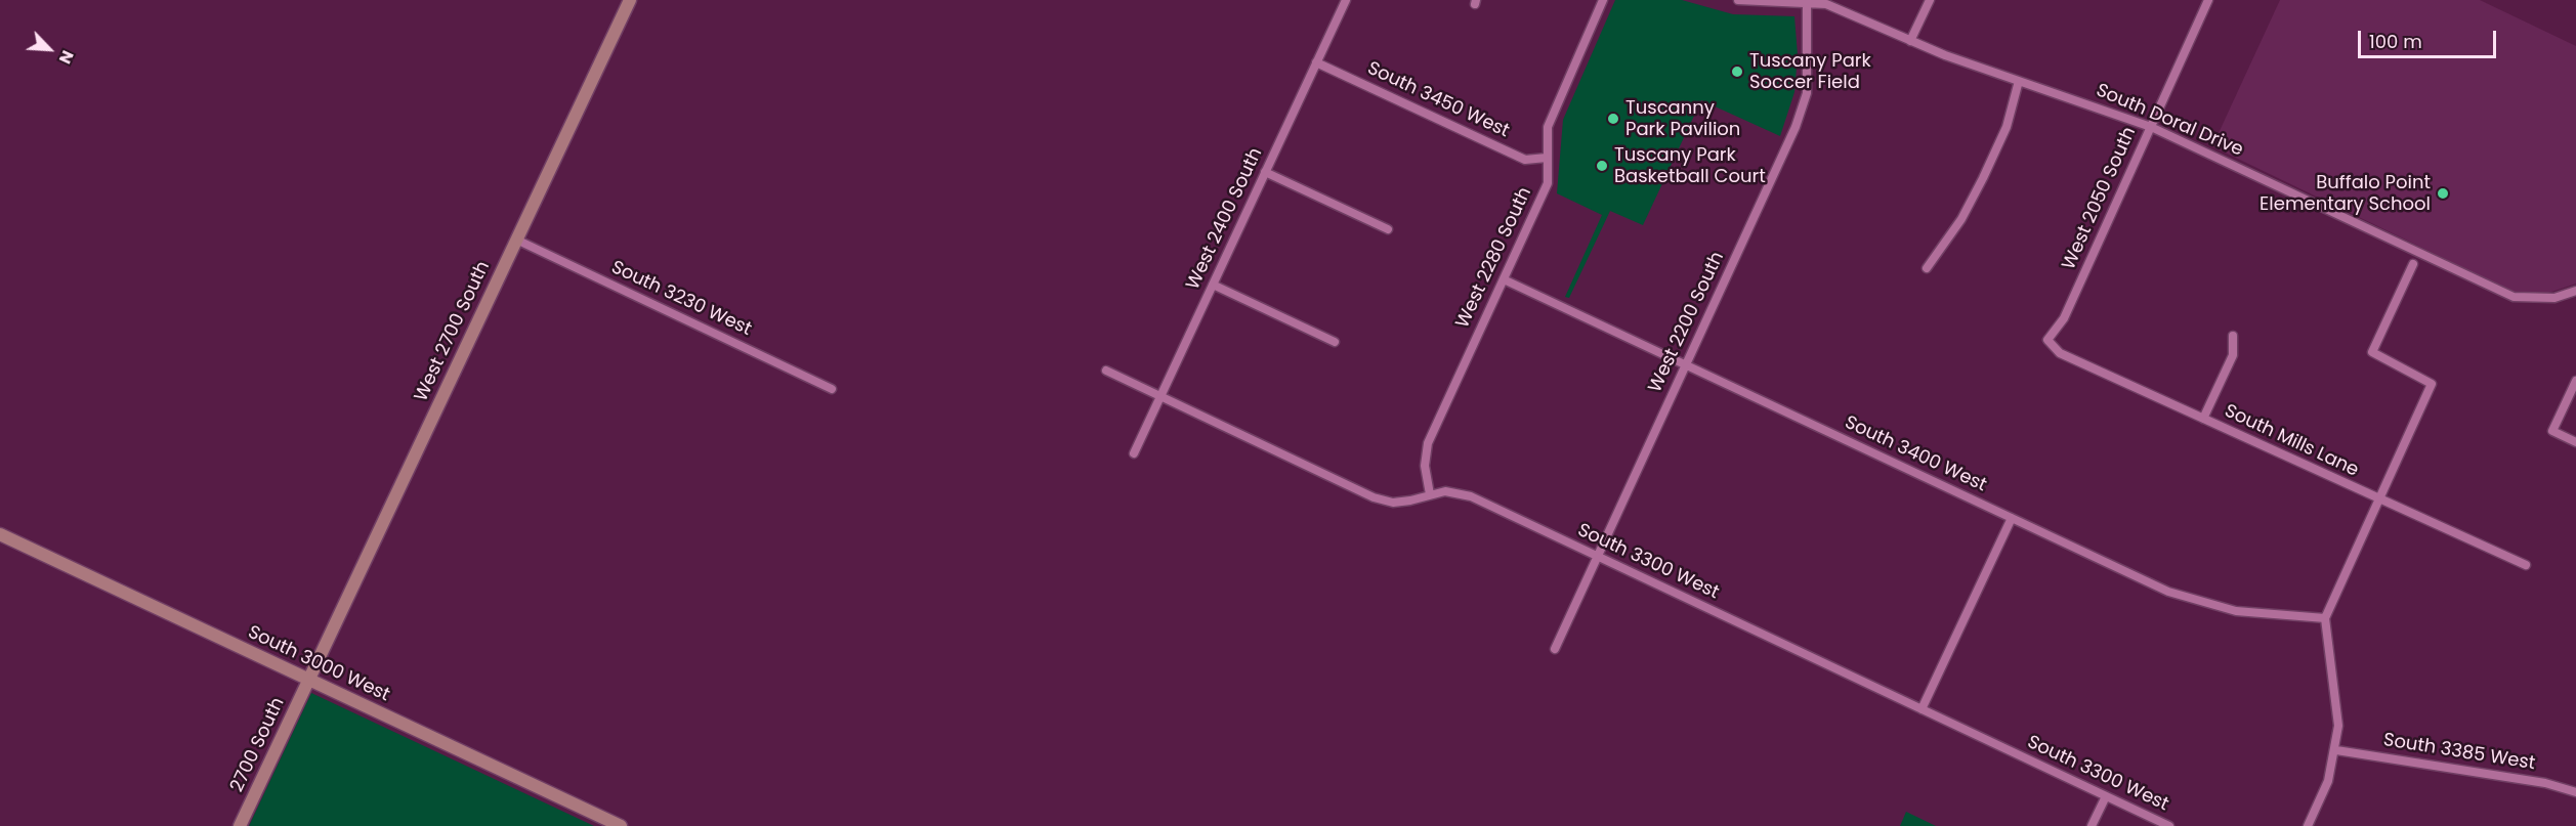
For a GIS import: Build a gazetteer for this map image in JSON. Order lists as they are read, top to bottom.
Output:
{
  "streets": {
    "street": [
      "South 3450 West",
      "South Doral Drive",
      "West 2050 South",
      "West 2400 South",
      "West 2280 South",
      "South 3230 West",
      "West 2200 South",
      "West 2700 South",
      "South Mills Lane",
      "South 3400 West",
      "South 3300 West",
      "South 3000 West",
      "2700 South",
      "South 3385 West"
    ]
  },
  "crossings": [
    ["South 3450 West", "West 2400 South"],
    ["South 3450 West", "West 2280 South"],
    ["South Doral Drive", "West 2050 South"],
    ["South Doral Drive", "West 2200 South"],
    ["West 2050 South", "South Mills Lane"],
    ["West 2400 South", "South 3300 West"],
    ["West 2280 South", "South 3400 West"],
    ["West 2280 South", "South 3300 West"],
    ["South 3230 West", "West 2700 South"],
    ["West 2200 South", "South 3400 West"],
    ["West 2200 South", "South 3300 West"],
    ["West 2700 South", "South 3000 West"],
    ["West 2700 South", "2700 South"],
    ["South 3000 West", "2700 South"]
  ],
  "places": [
    "Tuscany Park Soccer Field",
    "Tuscanny Park Pavilion",
    "Tuscany Park Basketball Court",
    "Buffalo Point Elementary School"
  ],
  "scale_bar": "100 m",
  "north": "bottom right"
}
